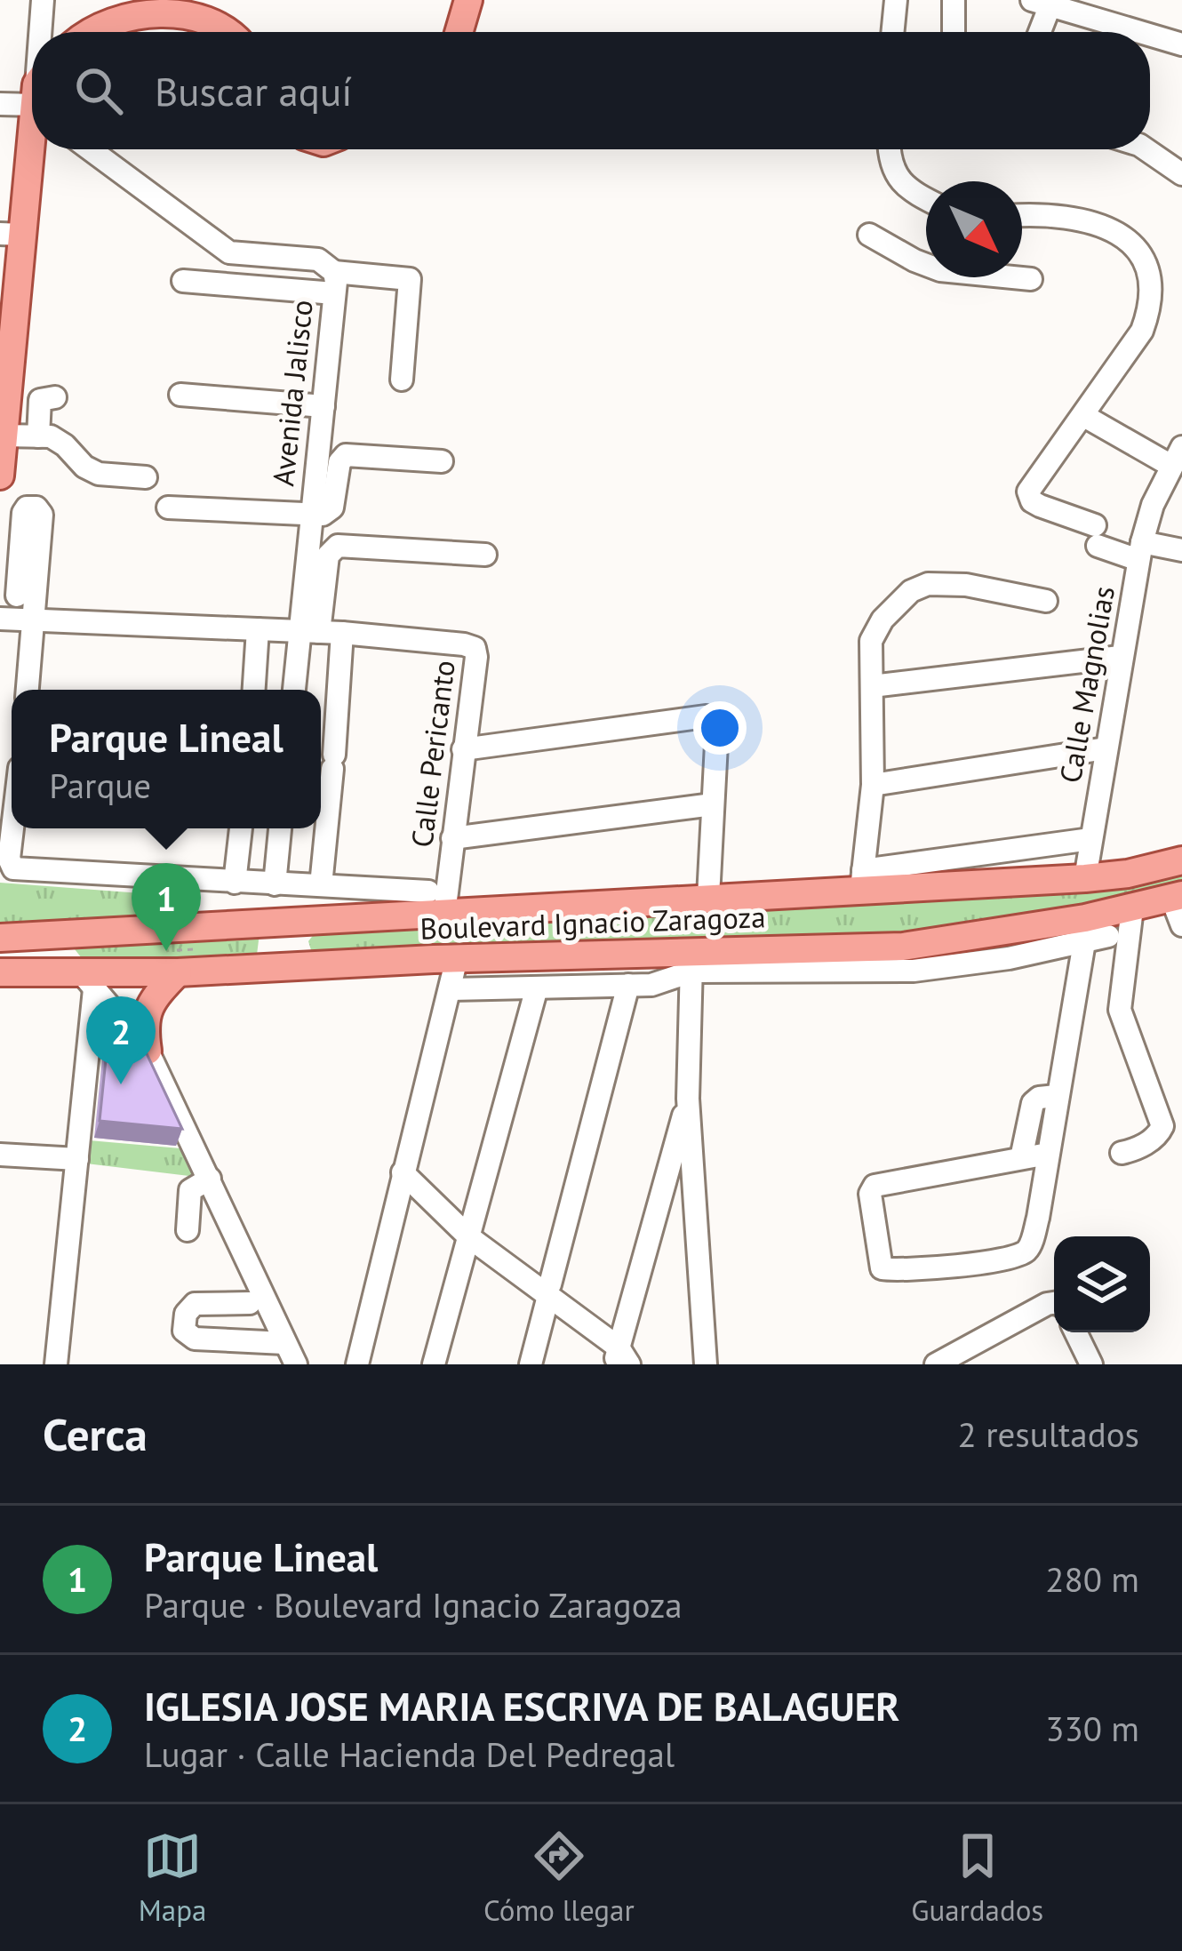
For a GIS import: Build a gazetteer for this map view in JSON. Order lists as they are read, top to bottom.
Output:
{
  "streets": {
    "main road": ["Boulevard Ignacio Zaragoza"],
    "street": ["Avenida Jalisco", "Calle Magnolias", "Calle Pericanto"]
  },
  "crossings": [
    ["Avenida Jalisco", "Calle Pericanto"],
    ["Calle Magnolias", "Boulevard Ignacio Zaragoza"],
    ["Calle Pericanto", "Boulevard Ignacio Zaragoza"]
  ],
  "north": "bottom right",
  "page": {
    "search": "Buscar aquí",
    "popup": ["Parque Lineal", "Parque"],
    "pins": ["1", "2"],
    "heading": ["Cerca", "2 resultados"],
    "list": [
      {
        "mark": "1",
        "name": "Parque Lineal",
        "note": "Parque · Boulevard Ignacio Zaragoza",
        "value": "280 m"
      },
      {
        "mark": "2",
        "name": "IGLESIA JOSE MARIA ESCRIVA DE BALAGUER",
        "note": "Lugar · Calle Hacienda Del Pedregal",
        "value": "330 m"
      }
    ],
    "nav": ["Mapa", "Cómo llegar", "Guardados"]
  }
}
